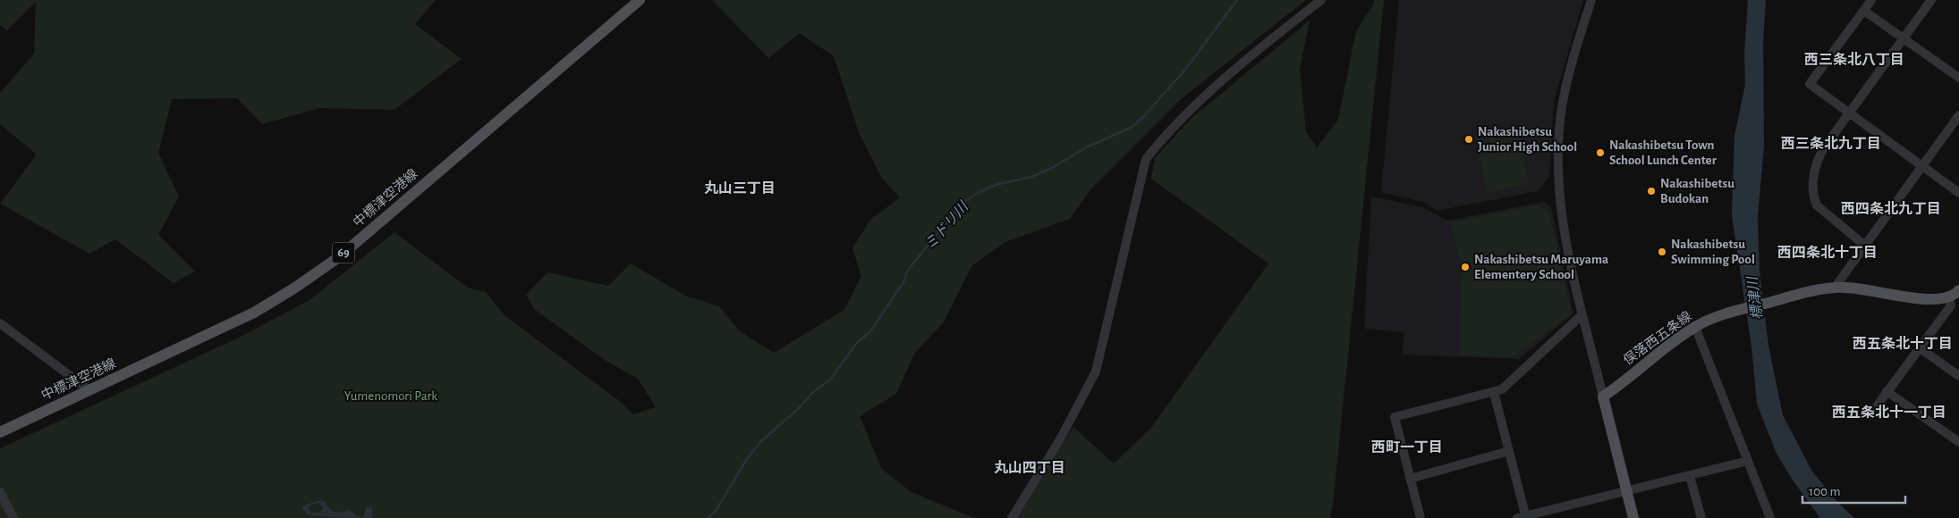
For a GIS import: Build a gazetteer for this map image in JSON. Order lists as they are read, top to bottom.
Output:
{
  "streets": {
    "main road": ["中標津空港線", "69", "俣落西五条線"]
  },
  "districts": [
    "西三条北八丁目",
    "西三条北九丁目",
    "丸山三丁目",
    "西四条北九丁目",
    "西四条北十丁目",
    "西五条北十丁目",
    "西五条北十一丁目",
    "西町一丁目",
    "丸山四丁目"
  ],
  "water": ["ミドリ川", "標津川"],
  "parks": ["Yumenomori Park"],
  "places": [
    "Nakashibetsu Junior High School",
    "Nakashibetsu Town School Lunch Center",
    "Nakashibetsu Budokan",
    "Nakashibetsu Swimming Pool",
    "Nakashibetsu Maruyama Elementery School"
  ],
  "scale_bar": "100 m"
}
